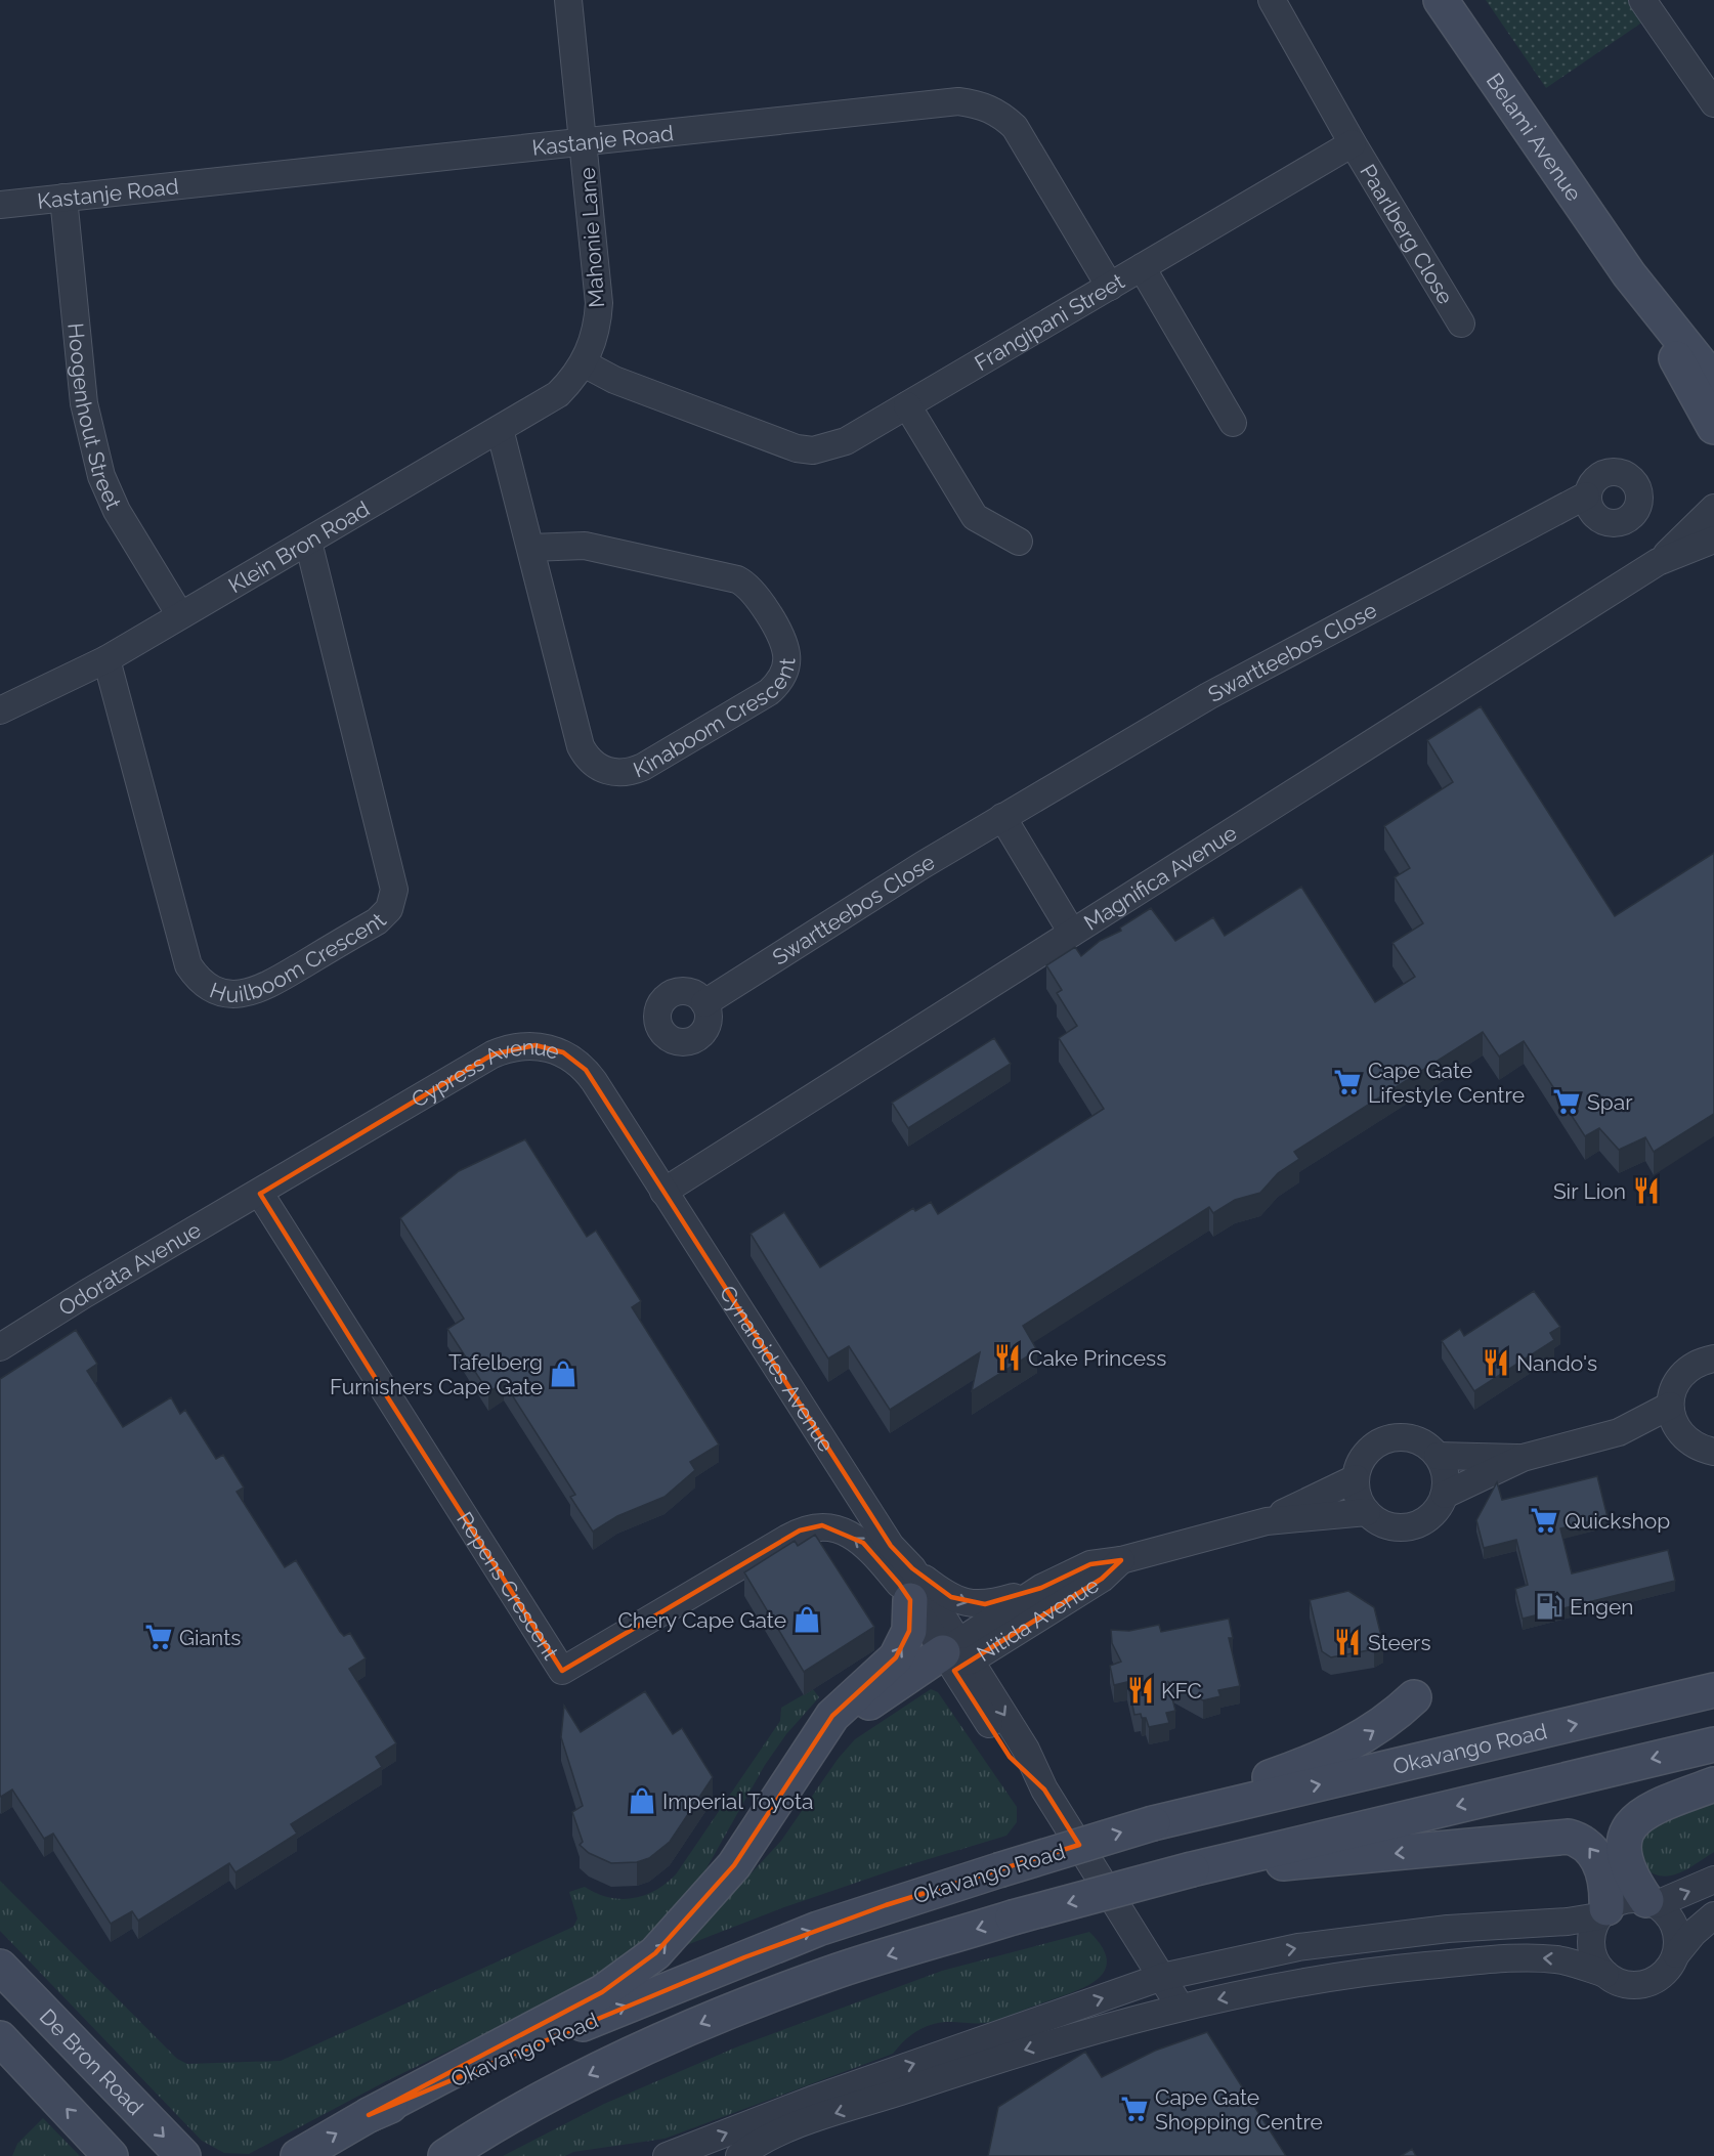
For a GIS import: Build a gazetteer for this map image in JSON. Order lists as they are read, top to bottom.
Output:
{
  "streets": {
    "main road": ["Belami Avenue", "Okavango Road", "De Bron Road"],
    "street": [
      "Kastanje Road",
      "Paarlberg Close",
      "Mahonie Lane",
      "Frangipani Street",
      "Hoogenhout Street",
      "Klein Bron Road",
      "Swartteebos Close",
      "Kinaboom Crescent",
      "Magnifica Avenue",
      "Huilboom Crescent",
      "Cypress Avenue",
      "Odorata Avenue",
      "Cynaroides Avenue",
      "Repens Crescent",
      "Nitida Avenue"
    ]
  },
  "crossings": [
    ["Kastanje Road", "Mahonie Lane"],
    ["Kastanje Road", "Frangipani Street"],
    ["Kastanje Road", "Hoogenhout Street"],
    ["Paarlberg Close", "Frangipani Street"],
    ["Mahonie Lane", "Frangipani Street"],
    ["Mahonie Lane", "Klein Bron Road"],
    ["Frangipani Street", "Klein Bron Road"],
    ["Hoogenhout Street", "Klein Bron Road"],
    ["Klein Bron Road", "Kinaboom Crescent"],
    ["Klein Bron Road", "Huilboom Crescent"],
    ["Magnifica Avenue", "Cypress Avenue"],
    ["Magnifica Avenue", "Cynaroides Avenue"],
    ["Cypress Avenue", "Odorata Avenue"],
    ["Cypress Avenue", "Cynaroides Avenue"],
    ["Cypress Avenue", "Repens Crescent"],
    ["Odorata Avenue", "Repens Crescent"],
    ["Cynaroides Avenue", "Repens Crescent"],
    ["Cynaroides Avenue", "Nitida Avenue"],
    ["Repens Crescent", "Nitida Avenue"]
  ],
  "places": {
    "supermarket": [
      "Cape Gate Lifestyle Centre",
      "Spar",
      "Quickshop",
      "Giants",
      "Cape Gate Shopping Centre"
    ],
    "restaurant": [
      "Sir Lion",
      "Cake Princess",
      "Nando's",
      "Steers",
      "KFC"
    ],
    "shop": ["Tafelberg Furnishers Cape Gate", "Chery Cape Gate", "Imperial Toyota"],
    "fuel station": ["Engen"]
  }
}
